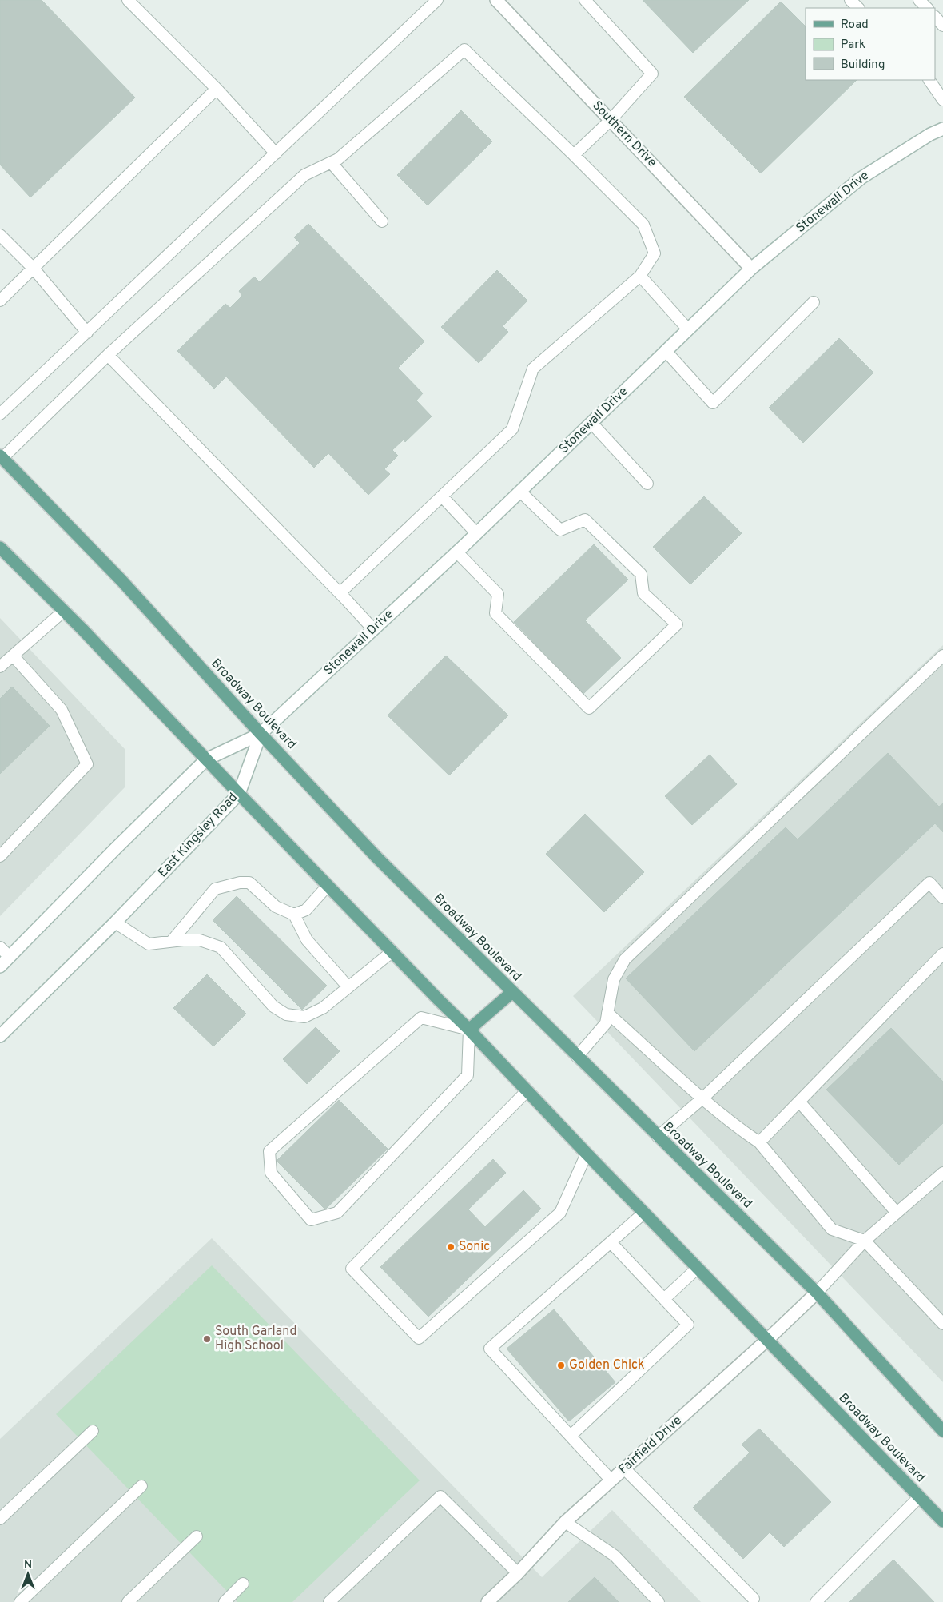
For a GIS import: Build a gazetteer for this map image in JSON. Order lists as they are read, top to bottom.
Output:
{
  "streets": {
    "main road": ["Broadway Boulevard"],
    "street": [
      "Southern Drive",
      "Stonewall Drive",
      "East Kingsley Road",
      "Fairfield Drive"
    ]
  },
  "crossings": [
    ["Southern Drive", "Stonewall Drive"],
    ["Stonewall Drive", "Broadway Boulevard"],
    ["Stonewall Drive", "East Kingsley Road"],
    ["Broadway Boulevard", "East Kingsley Road"],
    ["Broadway Boulevard", "Fairfield Drive"]
  ],
  "places": ["Sonic", "South Garland High School", "Golden Chick"],
  "legend": ["Road", "Park", "Building"],
  "north": "top"
}
